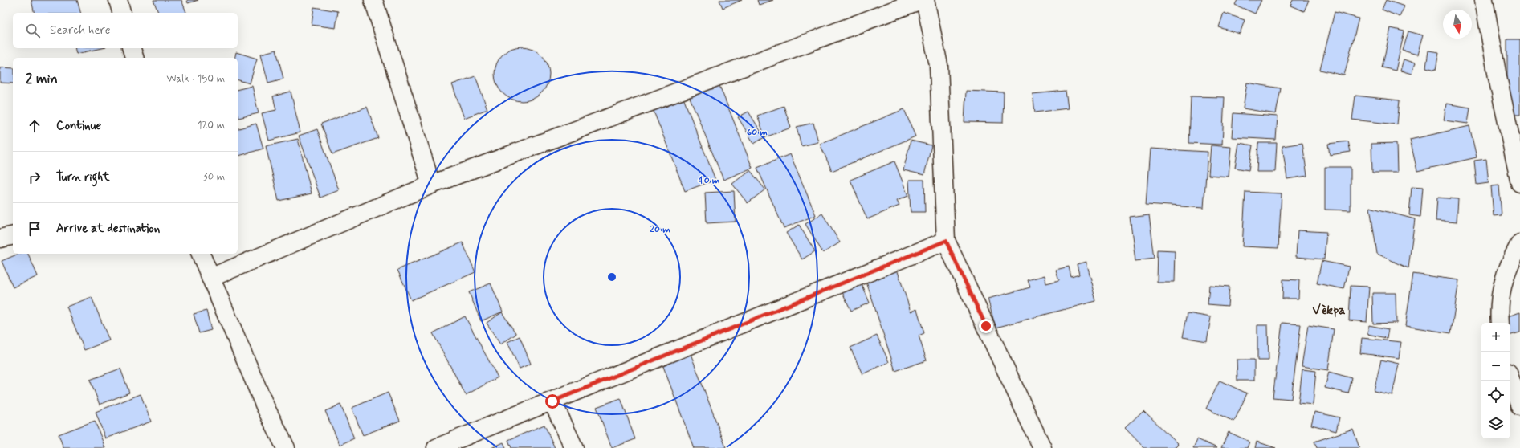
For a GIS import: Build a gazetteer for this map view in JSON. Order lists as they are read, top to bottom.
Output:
{
  "districts": ["Vèkpa"],
  "north": "bottom",
  "page": {
    "search": "Search here",
    "heading": ["2 min", "Walk · 150 m"],
    "list": [
      ["Continue", "120 m"],
      ["Turn right", "30 m"],
      "Arrive at destination"
    ],
    "map_buttons": ["+", "−"]
  },
  "rings": ["60 m", "40 m", "20 m"]
}
